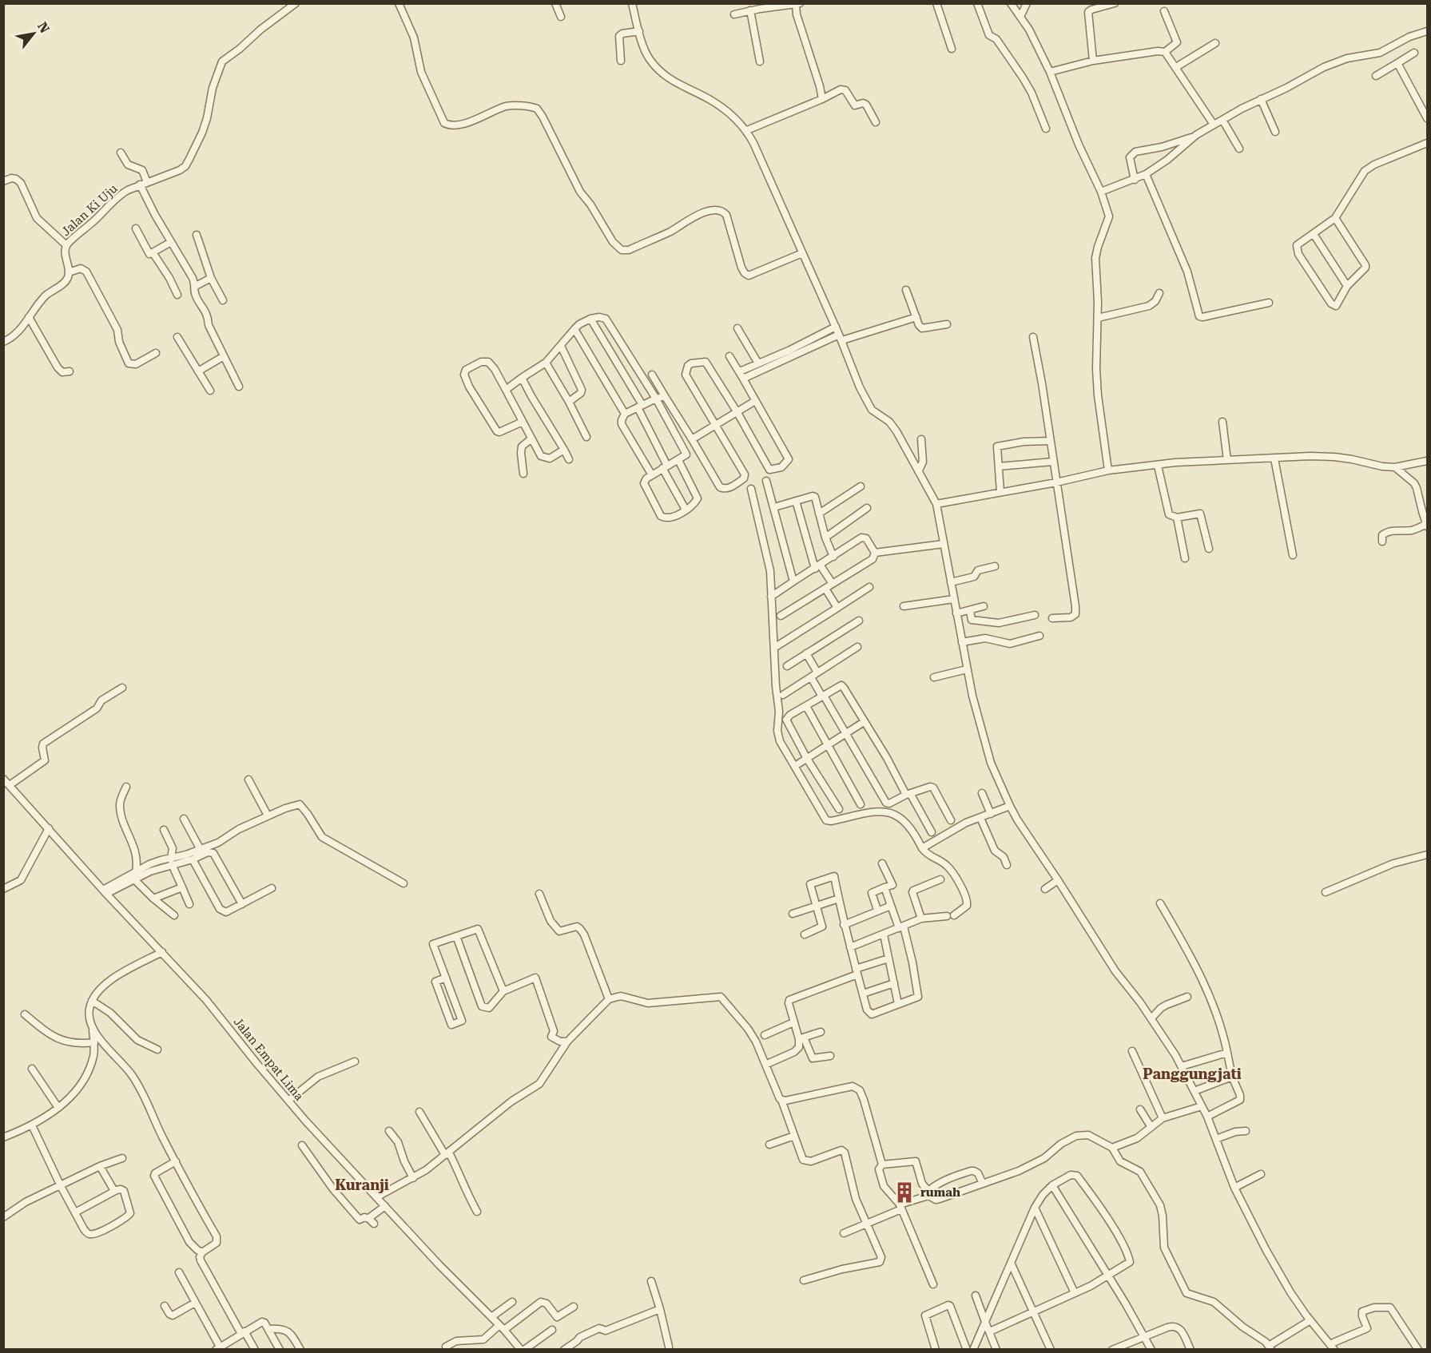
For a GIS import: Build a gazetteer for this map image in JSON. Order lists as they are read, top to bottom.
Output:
{
  "streets": {
    "street": ["Jalan Ki Uju", "Jalan Empat Lima"]
  },
  "districts": ["Panggungjati", "Kuranji"],
  "places": {
    "building": ["rumah"]
  },
  "north": "top right"
}
